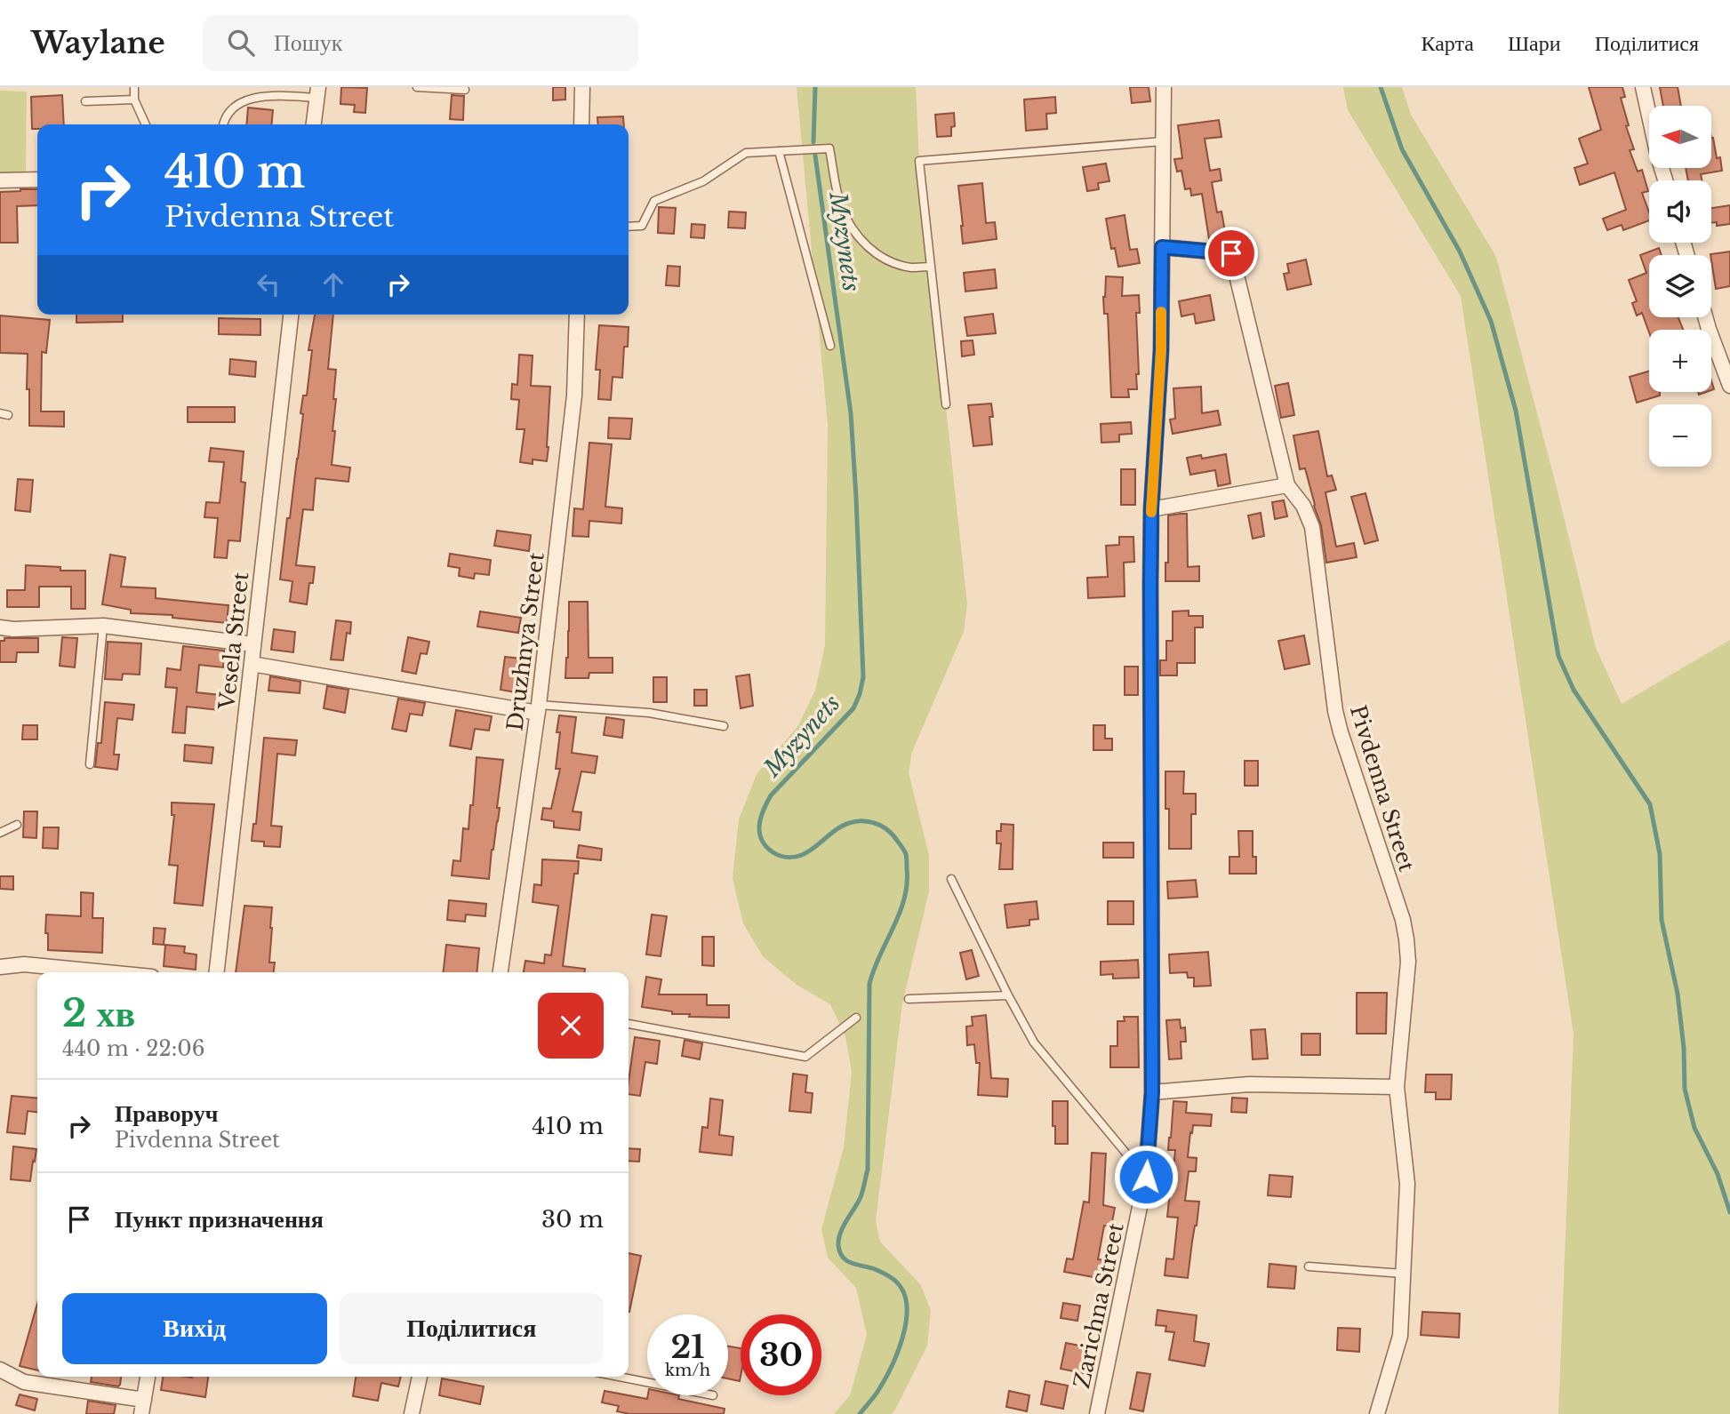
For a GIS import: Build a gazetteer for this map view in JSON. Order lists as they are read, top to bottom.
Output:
{
  "streets": {
    "street": [
      "Vesela Street",
      "Druzhnya Street",
      "Pivdenna Street",
      "Zarichna Street"
    ]
  },
  "crossings": [
    ["Pivdenna Street", "Zarichna Street"]
  ],
  "water": ["Myzynets"],
  "north": "left",
  "page": {
    "header": "Waylane",
    "search": "Пошук",
    "nav": ["Карта", "Шари", "Поділитися"],
    "map_buttons": ["+", "−"],
    "turn": ["410 m", "Pivdenna Street"],
    "heading": ["2 хв", "440 m · 22:06"],
    "list": [
      {
        "name": "Праворуч",
        "note": "Pivdenna Street",
        "value": "410 m"
      },
      {
        "name": "Пункт призначення",
        "value": "30 m"
      }
    ],
    "buttons": ["Вихід", "Поділитися"],
    "speed": "21 km/h",
    "limit": "30"
  }
}
